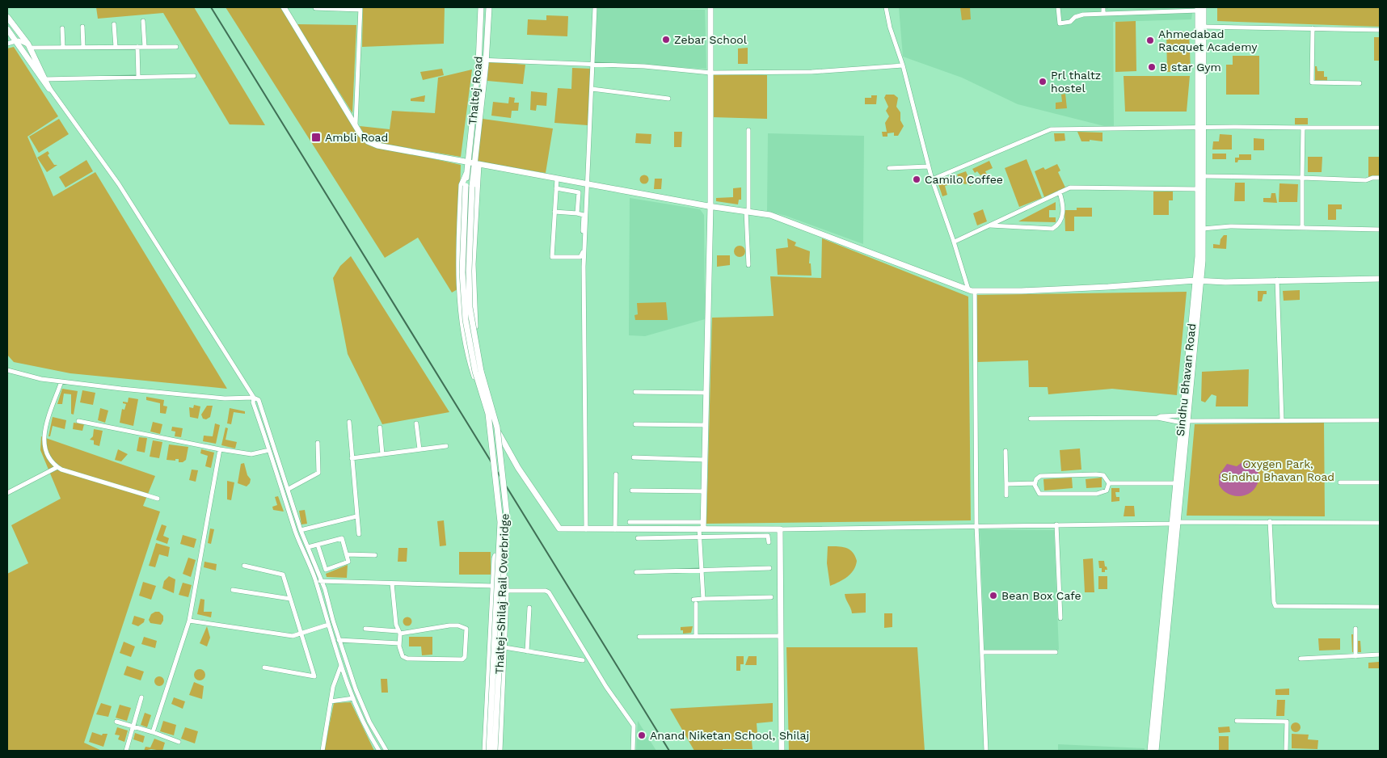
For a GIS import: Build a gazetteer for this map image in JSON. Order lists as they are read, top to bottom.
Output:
{
  "streets": {
    "street": ["Thaltej Road", "Sindhu Bhavan Road", "Thaltej-Shilaj Rail Overbridge"]
  },
  "crossings": [
    ["Thaltej Road", "Thaltej-Shilaj Rail Overbridge"]
  ],
  "parks": ["Oxygen Park, Sindhu Bhavan Road"],
  "places": {
    "other": [
      "Zebar School",
      "Ahmedabad Racquet Academy",
      "B star Gym",
      "Prl thaltz hostel",
      "Camilo Coffee",
      "Bean Box Cafe",
      "Anand Niketan School, Shilaj"
    ],
    "transit": ["Ambli Road"]
  }
}
